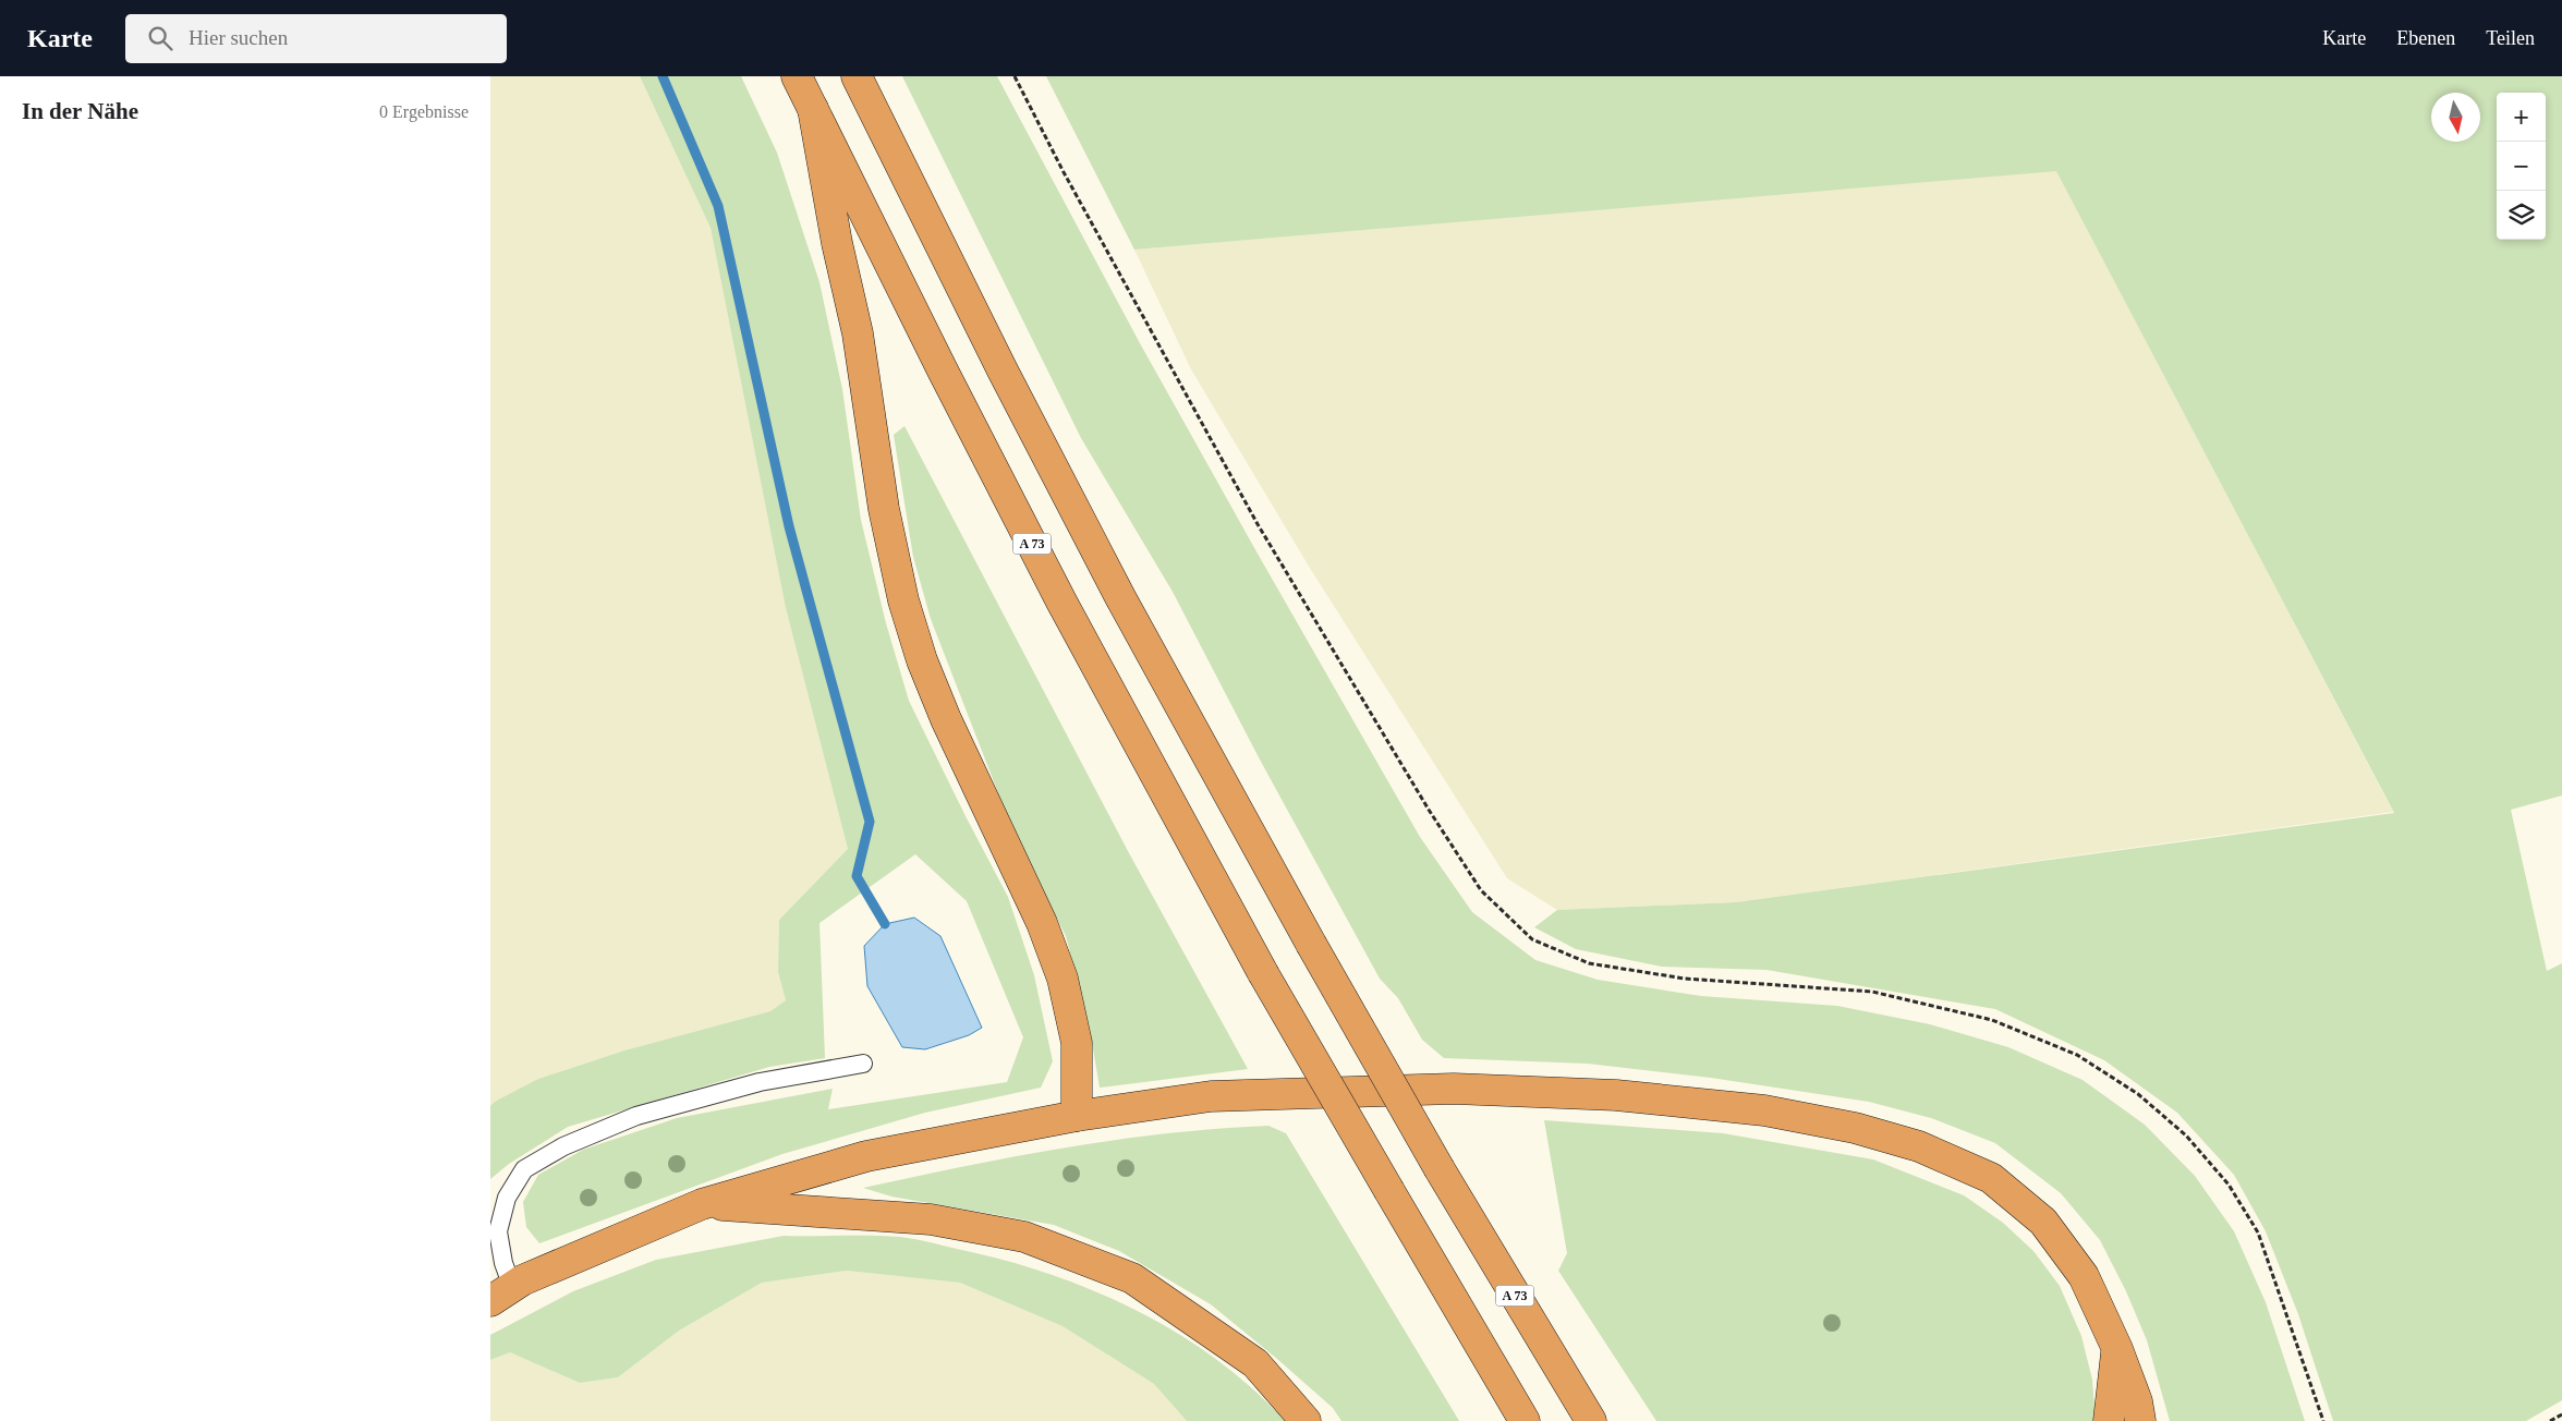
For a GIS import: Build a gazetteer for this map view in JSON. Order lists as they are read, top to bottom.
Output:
{
  "streets": {
    "highway": ["A 73"]
  },
  "north": "bottom",
  "page": {
    "header": "Karte",
    "search": "Hier suchen",
    "nav": ["Karte", "Ebenen", "Teilen"],
    "heading": ["In der Nähe", "0 Ergebnisse"],
    "map_buttons": ["+", "−"]
  }
}
